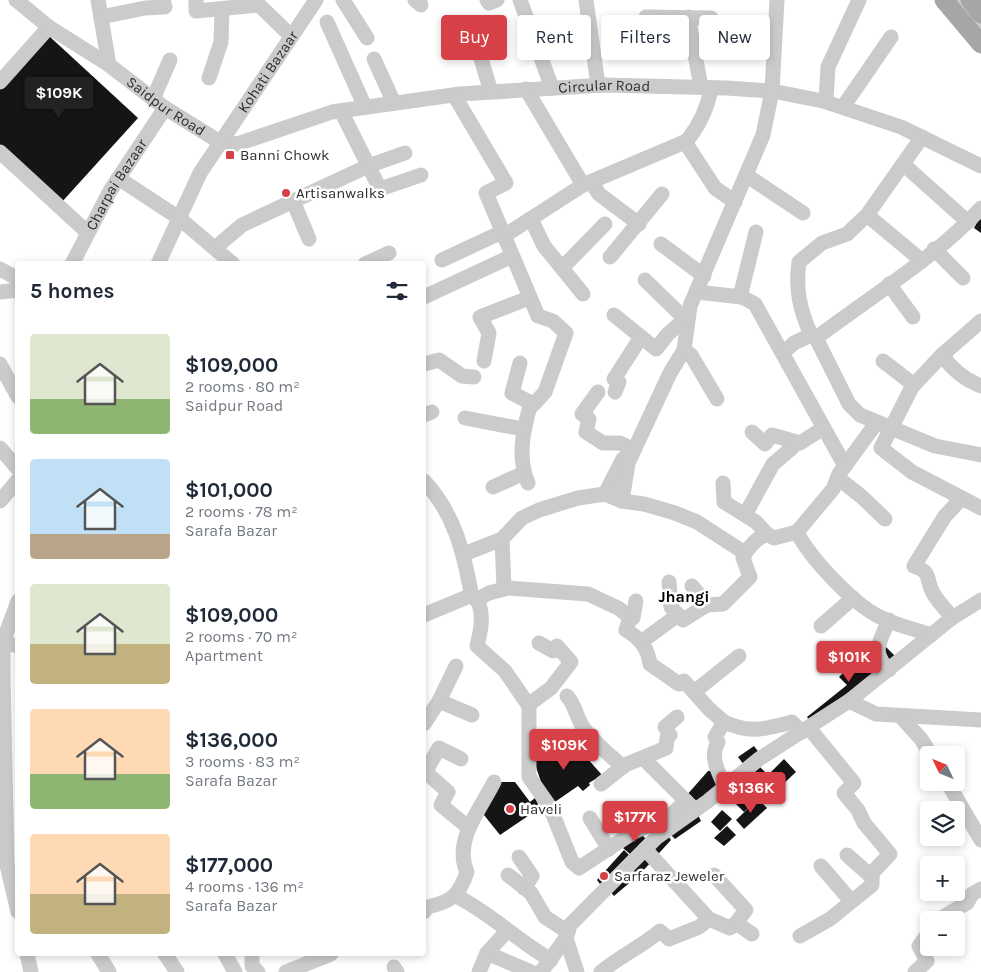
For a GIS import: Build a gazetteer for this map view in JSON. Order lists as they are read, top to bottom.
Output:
{
  "streets": {
    "street": [
      "Kohati Bazaar",
      "Circular Road",
      "Saidpur Road",
      "Charpai Bazaar"
    ]
  },
  "crossings": [
    ["Kohati Bazaar", "Circular Road"],
    ["Kohati Bazaar", "Saidpur Road"],
    ["Circular Road", "Saidpur Road"],
    ["Saidpur Road", "Charpai Bazaar"]
  ],
  "districts": ["Jhangi"],
  "places": {
    "transit": ["Banni Chowk"],
    "other": ["Artisanwalks", "Haveli", "Sarfaraz Jeweler"]
  },
  "north": "top left",
  "page": {
    "chip": [
      "Buy",
      "Rent",
      "Filters",
      "New"
    ],
    "price": [
      "$109K",
      "$101K",
      "$109K",
      "$136K",
      "$177K"
    ],
    "heading": "5 homes",
    "list": [
      {
        "name": "$109,000",
        "note": "2 rooms · 80 m² · Saidpur Road"
      },
      {
        "name": "$101,000",
        "note": "2 rooms · 78 m² · Sarafa Bazar"
      },
      {
        "name": "$109,000",
        "note": "2 rooms · 70 m² · Apartment"
      },
      {
        "name": "$136,000",
        "note": "3 rooms · 83 m² · Sarafa Bazar"
      },
      {
        "name": "$177,000",
        "note": "4 rooms · 136 m² · Sarafa Bazar"
      }
    ],
    "map_buttons": ["+", "−"]
  }
}
